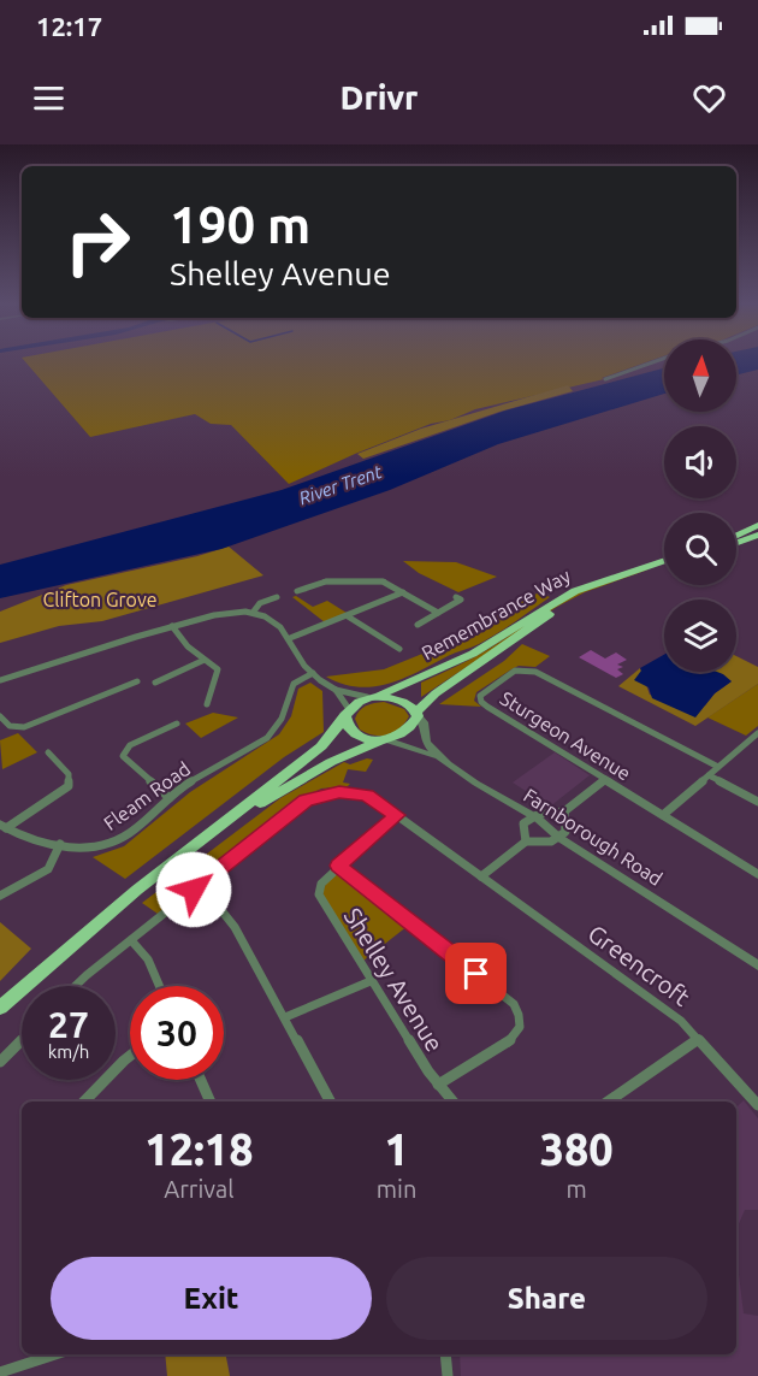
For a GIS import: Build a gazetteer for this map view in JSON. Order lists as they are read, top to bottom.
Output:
{
  "streets": {
    "highway": ["Remembrance Way"],
    "street": [
      "Sturgeon Avenue",
      "Fleam Road",
      "Farnborough Road",
      "Greencroft",
      "Shelley Avenue"
    ]
  },
  "crossings": [
    ["Remembrance Way", "Farnborough Road"],
    ["Greencroft", "Shelley Avenue"]
  ],
  "water": ["River Trent"],
  "parks": ["Clifton Grove"],
  "north": "top",
  "page": {
    "status": "12:17",
    "header": "Drivr",
    "turn": ["190 m", "Shelley Avenue"],
    "speed": "27 km/h",
    "limit": "30",
    "eta": [
      "12:18",
      "Arrival",
      "1",
      "min",
      "380",
      "m"
    ],
    "buttons": ["Exit", "Share"]
  }
}
